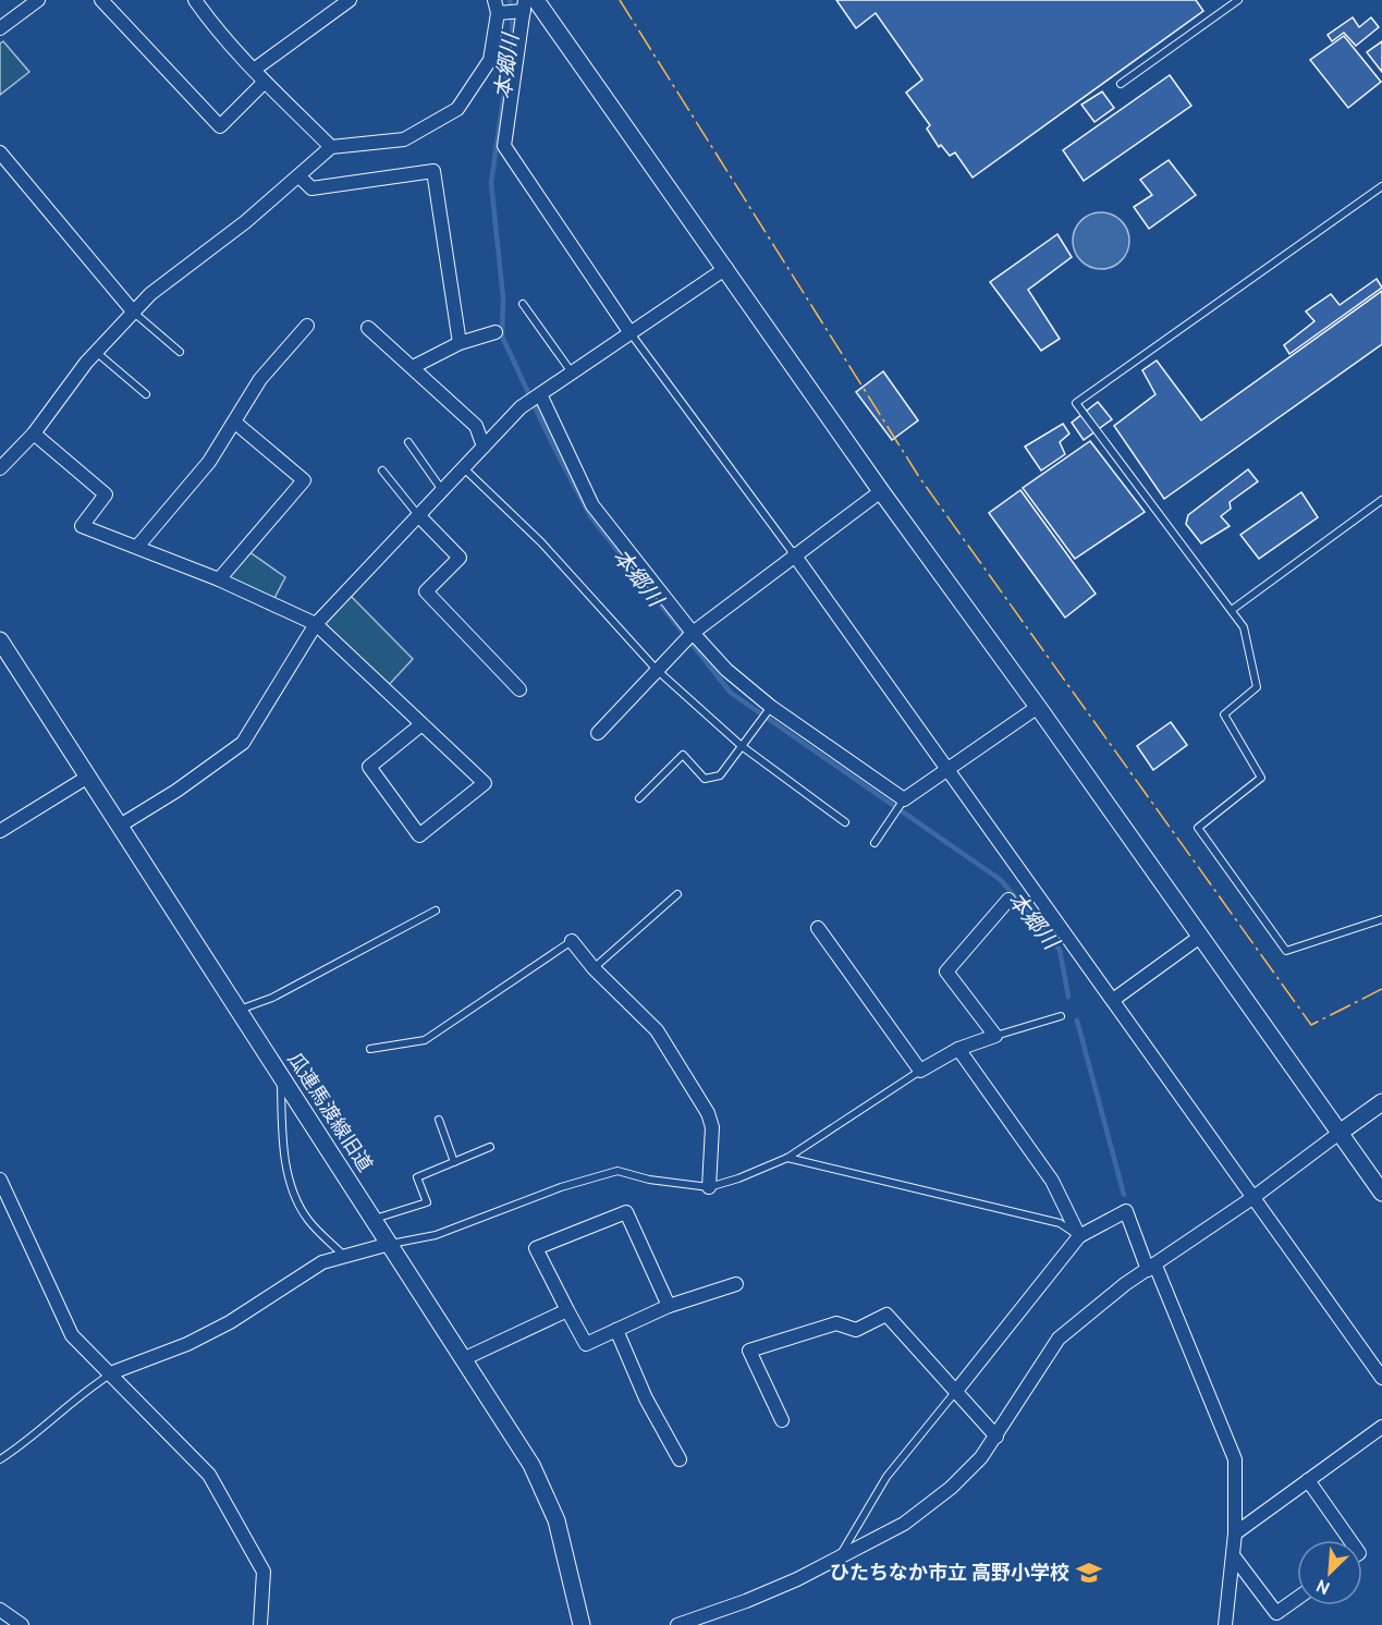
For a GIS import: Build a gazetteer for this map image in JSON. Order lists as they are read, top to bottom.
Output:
{
  "streets": {
    "street": ["瓜連馬渡線旧道"]
  },
  "water": ["本郷川"],
  "places": {
    "school or university": ["ひたちなか市立 高野小学校"]
  },
  "north": "bottom left"
}
